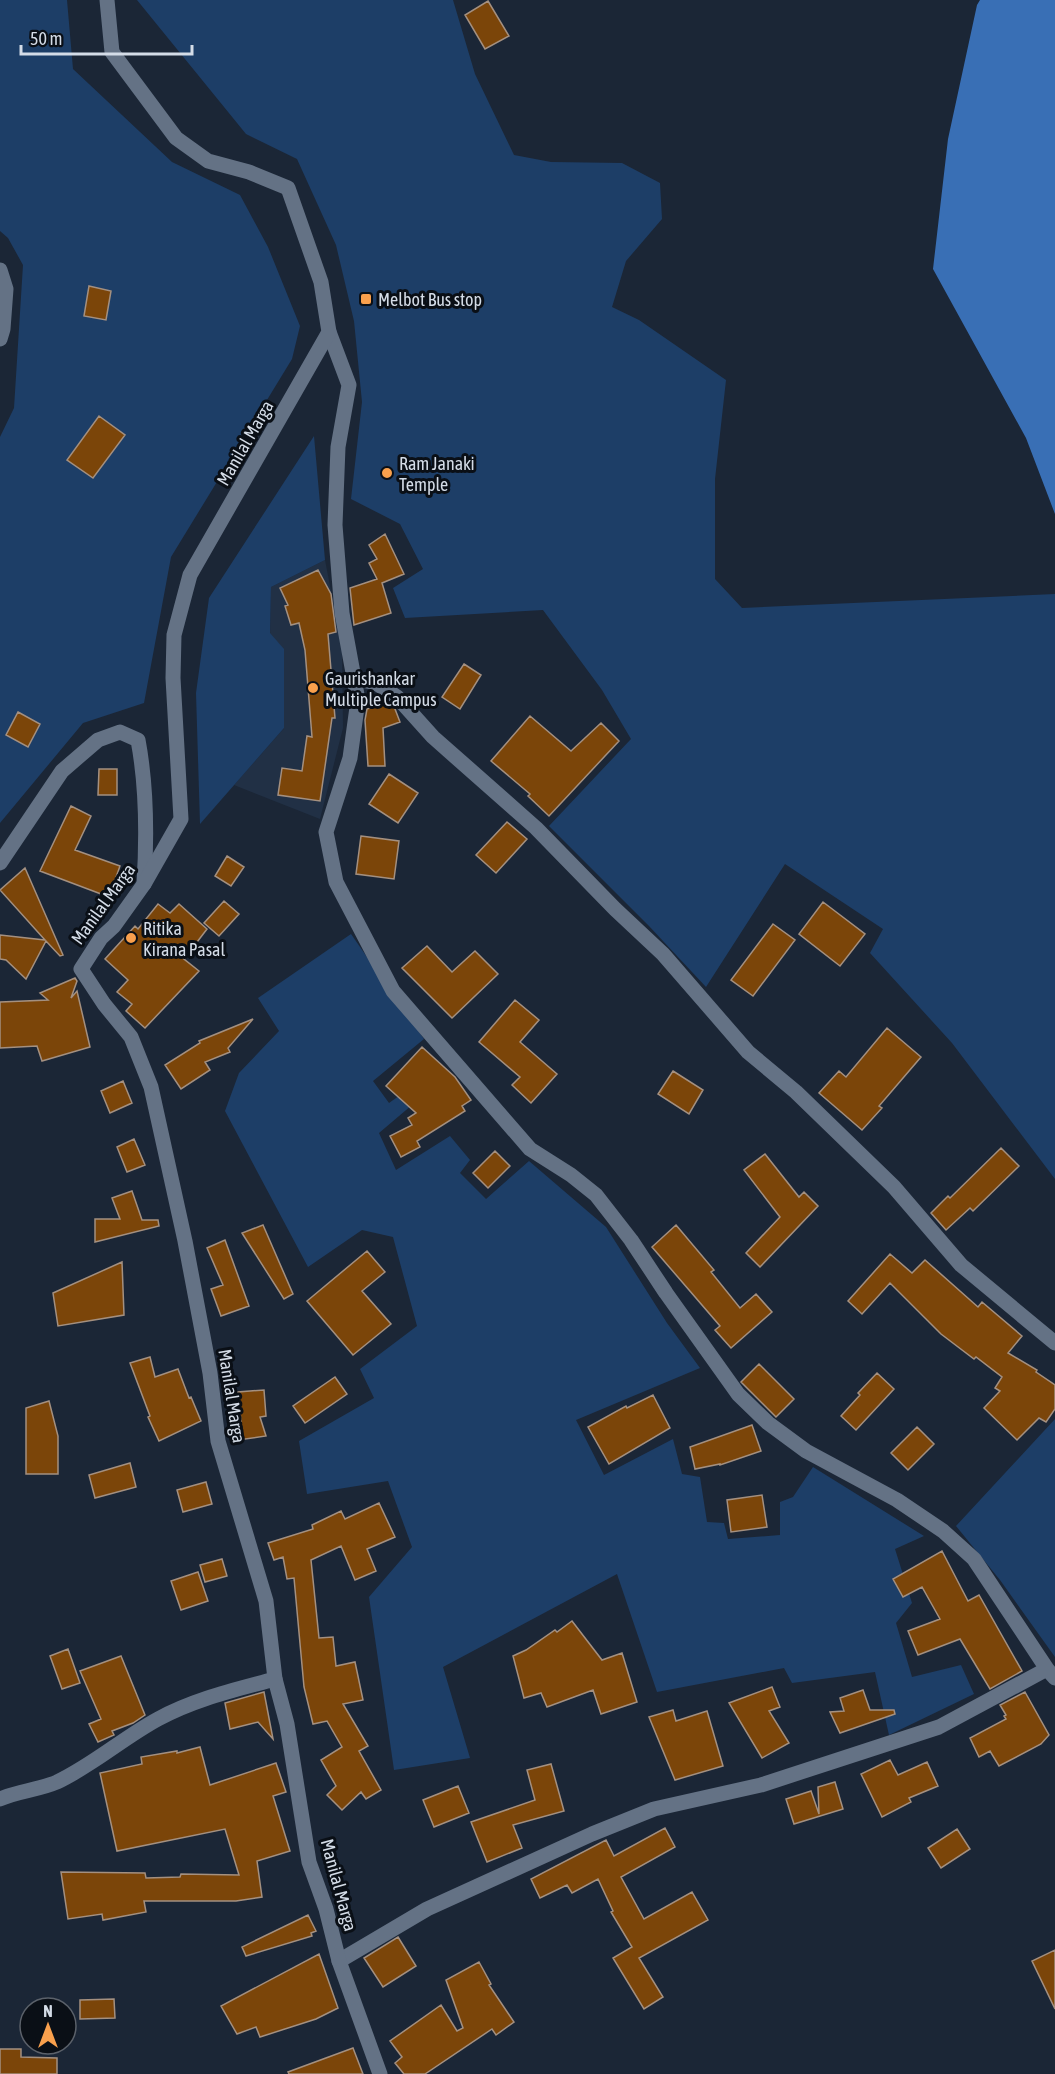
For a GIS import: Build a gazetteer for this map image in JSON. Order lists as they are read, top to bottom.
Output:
{
  "streets": {
    "street": ["Manilal Marga"]
  },
  "places": {
    "transit": ["Melbot Bus stop"],
    "other": ["Ram Janaki Temple", "Gaurishankar Multiple Campus", "Ritika Kirana Pasal"]
  },
  "scale_bar": "50 m",
  "north": "top"
}
